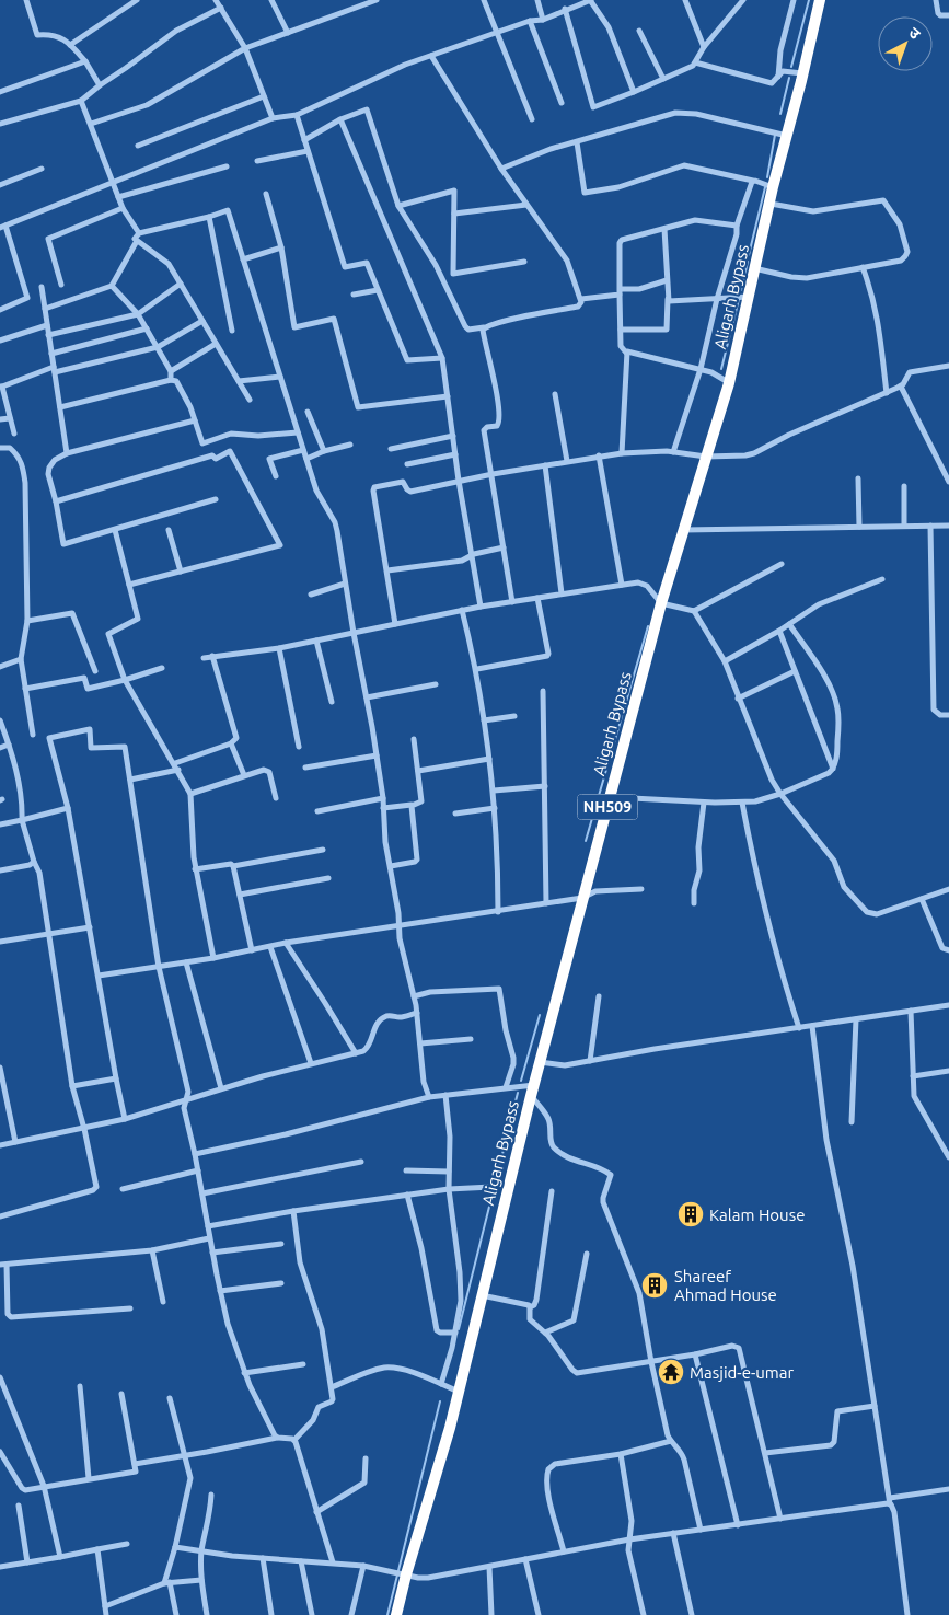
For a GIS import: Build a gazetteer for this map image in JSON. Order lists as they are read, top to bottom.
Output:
{
  "streets": {
    "highway": ["Aligarh Bypass", "NH509"]
  },
  "places": {
    "building": ["Kalam House", "Shareef Ahmad House"],
    "temple": ["Masjid-e-umar"]
  },
  "north": "top right"
}
